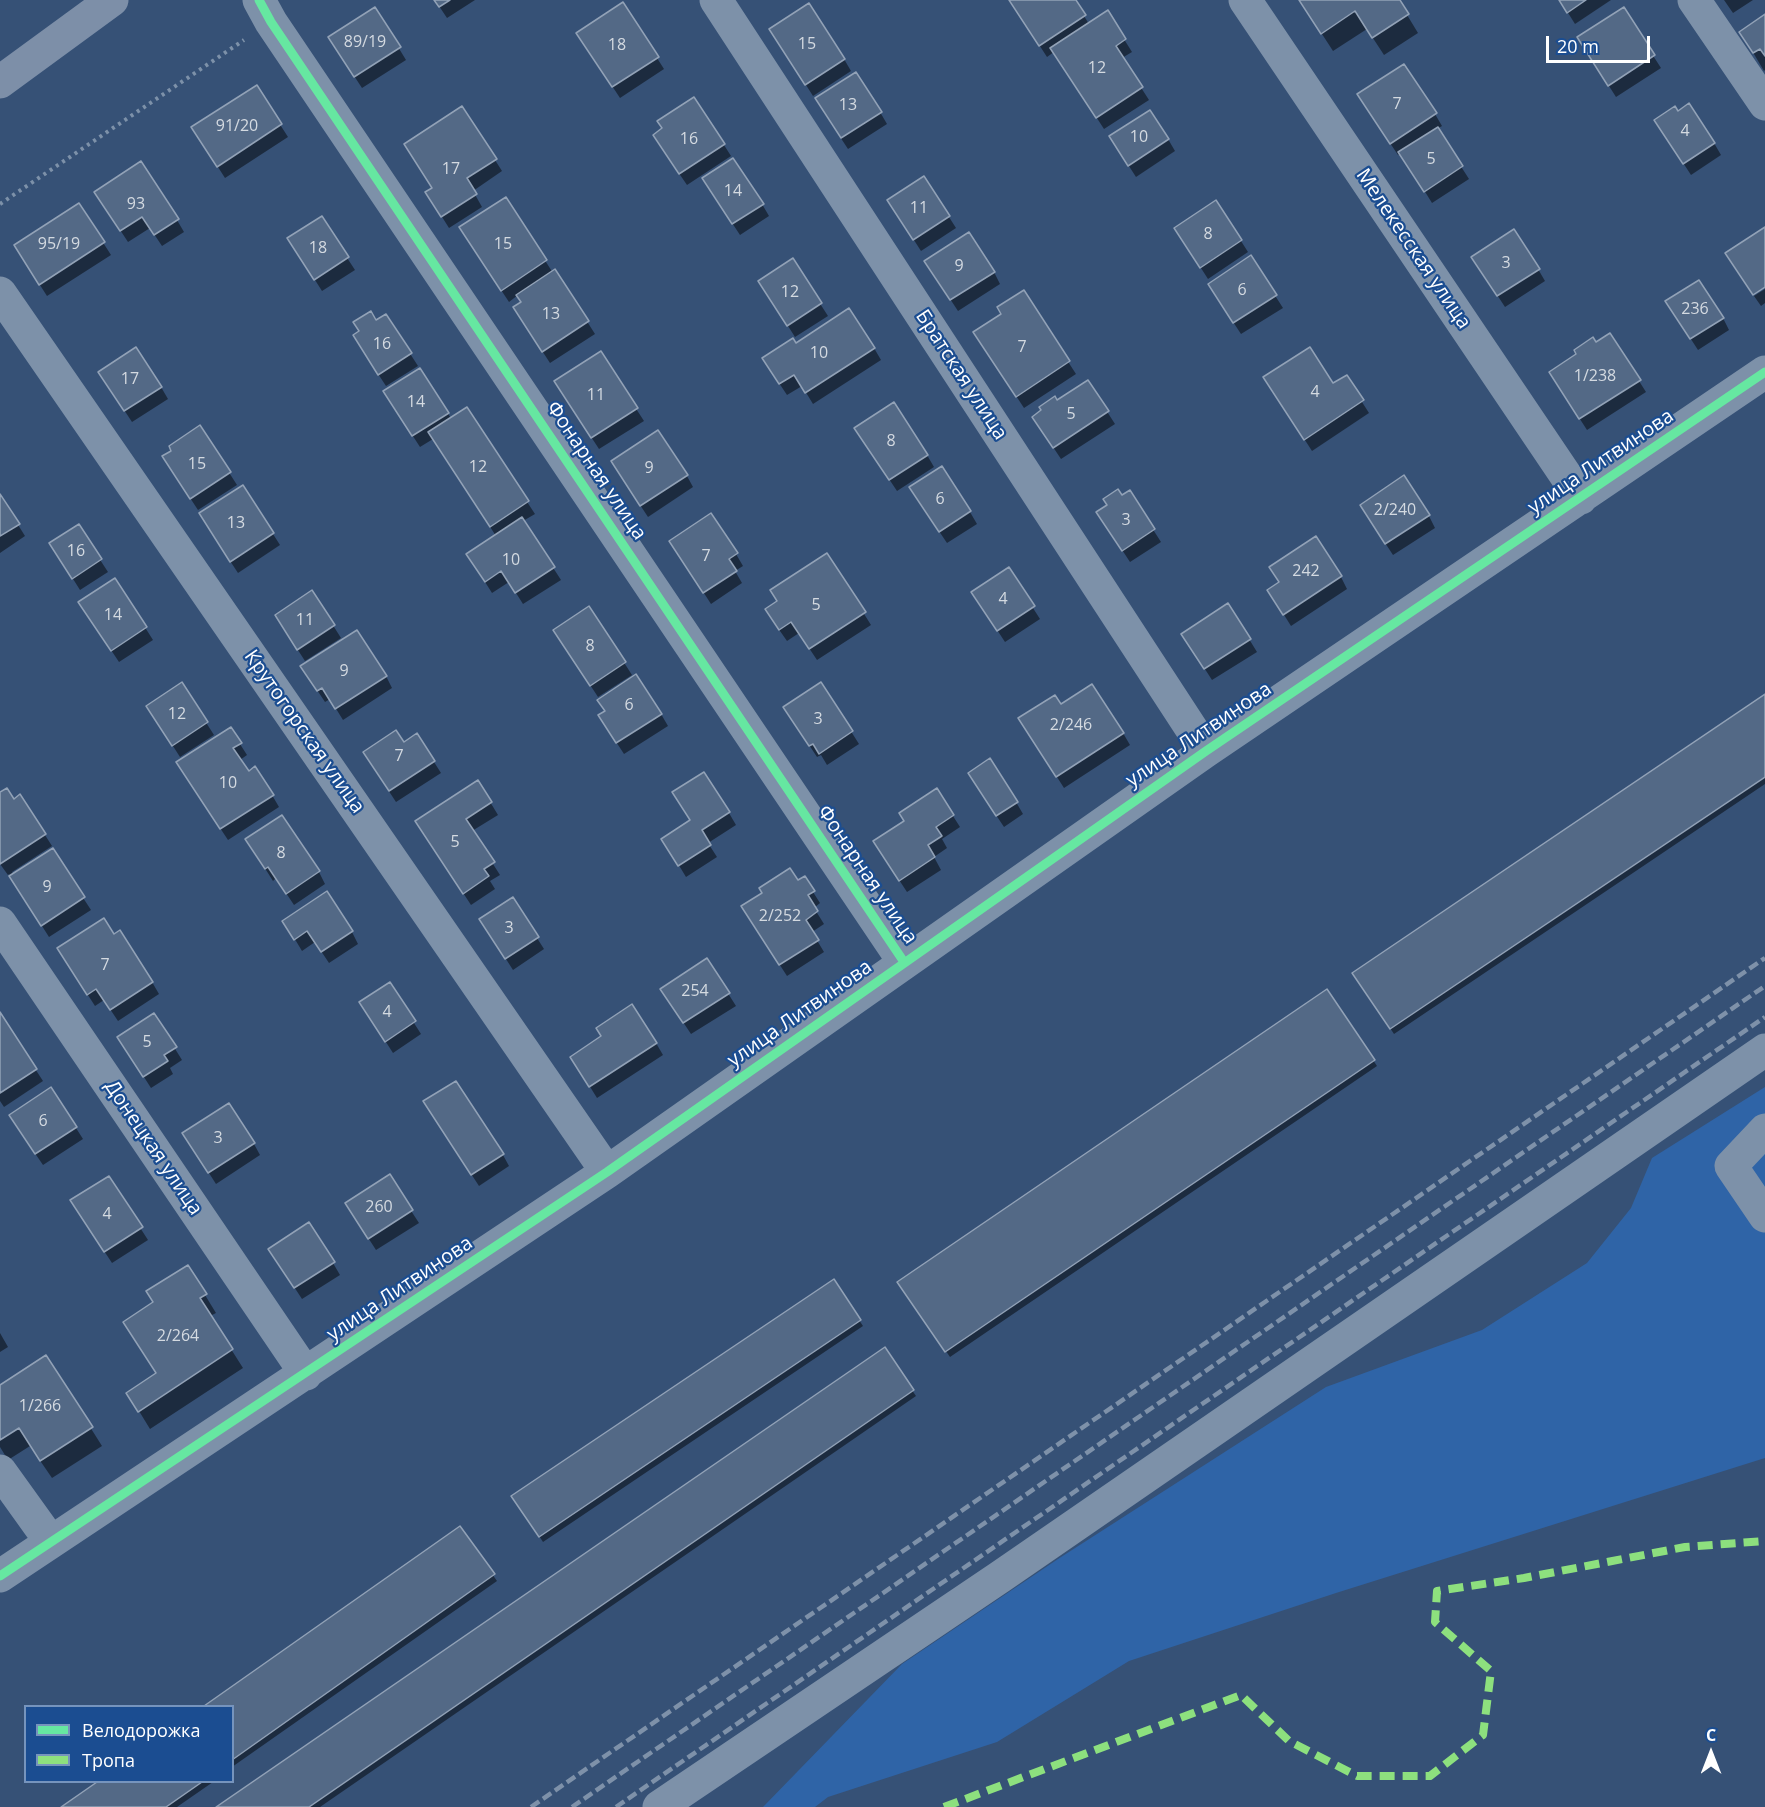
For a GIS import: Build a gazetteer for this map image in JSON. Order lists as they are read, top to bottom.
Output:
{
  "streets": {
    "street": [
      "Мелекесская улица",
      "Братская улица",
      "улица Литвинова",
      "Фонарная улица",
      "Крутогорская улица",
      "Донецкая улица"
    ]
  },
  "crossings": [
    ["Мелекесская улица", "улица Литвинова"],
    ["Братская улица", "улица Литвинова"],
    ["улица Литвинова", "Фонарная улица"],
    ["улица Литвинова", "Крутогорская улица"],
    ["улица Литвинова", "Донецкая улица"]
  ],
  "house_numbers": [
    "89/19",
    "15",
    "18",
    "12",
    "7",
    "13",
    "91/20",
    "4",
    "10",
    "16",
    "5",
    "17",
    "14",
    "93",
    "11",
    "8",
    "95/19",
    "15",
    "18",
    "3",
    "9",
    "6",
    "12",
    "236",
    "13",
    "16",
    "7",
    "10",
    "1/238",
    "17",
    "4",
    "11",
    "14",
    "5",
    "8",
    "15",
    "12",
    "9",
    "6",
    "2/240",
    "3",
    "13",
    "16",
    "7",
    "10",
    "242",
    "4",
    "5",
    "14",
    "11",
    "8",
    "9",
    "6",
    "12",
    "3",
    "2/246",
    "7",
    "10",
    "5",
    "8",
    "9",
    "2/252",
    "3",
    "7",
    "254",
    "4",
    "5",
    "6",
    "3",
    "260",
    "4",
    "2/264",
    "1/266"
  ],
  "legend": ["Велодорожка", "Тропа"],
  "scale_bar": "20 m",
  "north": "top"
}
